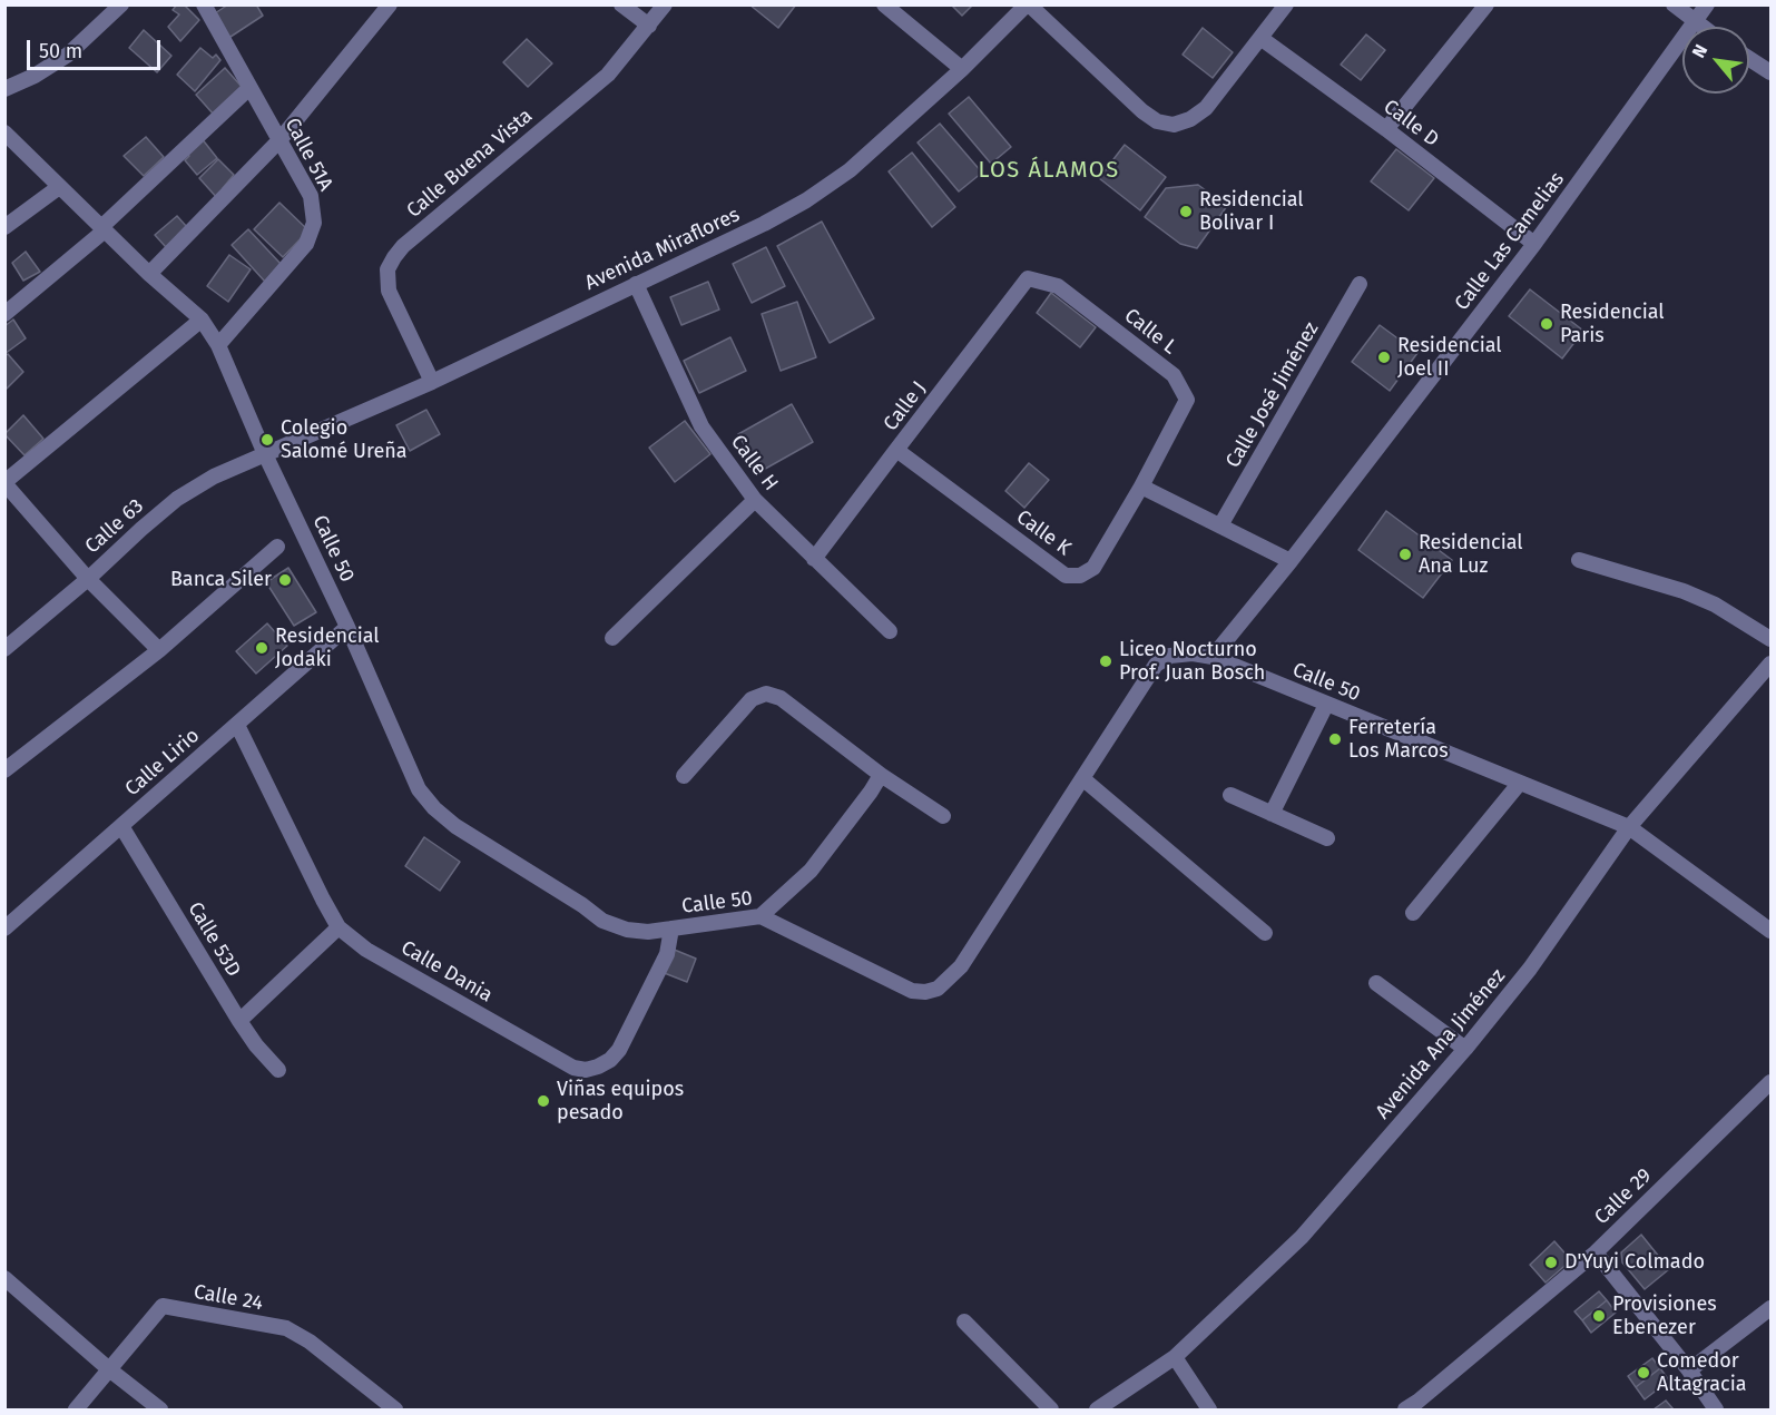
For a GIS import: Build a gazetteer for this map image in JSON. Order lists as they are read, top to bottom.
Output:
{
  "streets": {
    "street": [
      "Calle D",
      "Calle 51A",
      "Calle Buena Vista",
      "Calle Las Camelias",
      "Avenida Miraflores",
      "Calle L",
      "Calle José Jiménez",
      "Calle J",
      "Calle H",
      "Calle 63",
      "Calle K",
      "Calle 50",
      "Calle Lirio",
      "Calle 53D",
      "Calle Dania",
      "Avenida Ana Jiménez",
      "Calle 29",
      "Calle 24"
    ]
  },
  "crossings": [
    ["Calle D", "Calle Las Camelias"],
    ["Calle 51A", "Calle 50"],
    ["Calle Buena Vista", "Avenida Miraflores"],
    ["Calle Las Camelias", "Calle 50"],
    ["Avenida Miraflores", "Calle H"],
    ["Avenida Miraflores", "Calle 63"],
    ["Avenida Miraflores", "Calle 50"],
    ["Calle L", "Calle J"],
    ["Calle L", "Calle K"],
    ["Calle J", "Calle H"],
    ["Calle J", "Calle K"],
    ["Calle 63", "Calle 50"],
    ["Calle 50", "Calle Lirio"],
    ["Calle 50", "Calle Dania"],
    ["Calle 50", "Avenida Ana Jiménez"],
    ["Calle Lirio", "Calle 53D"],
    ["Calle Lirio", "Calle Dania"]
  ],
  "districts": ["LOS ÁLAMOS"],
  "places": [
    "Residencial Bolivar I",
    "Residencial Paris",
    "Residencial Joel II",
    "Colegio Salomé Ureña",
    "Residencial Ana Luz",
    "Banca Siler",
    "Residencial Jodaki",
    "Liceo Nocturno Prof. Juan Bosch",
    "Ferretería Los Marcos",
    "Viñas equipos pesado",
    "D'Yuyi Colmado",
    "Provisiones Ebenezer",
    "Comedor Altagracia"
  ],
  "scale_bar": "50 m",
  "north": "top left"
}
